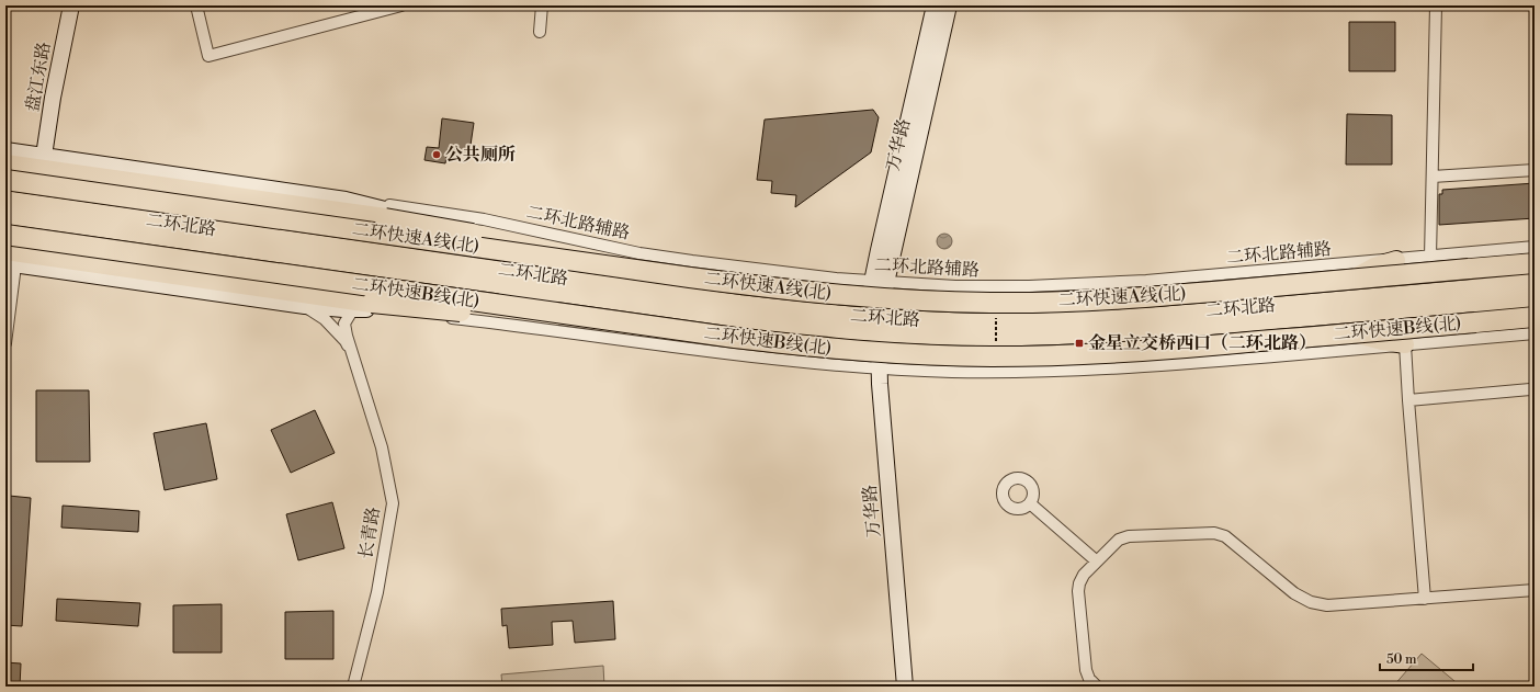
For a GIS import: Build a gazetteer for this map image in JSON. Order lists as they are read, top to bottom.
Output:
{
  "streets": {
    "highway": ["二环快速A线(北)", "二环快速B线(北)"],
    "main road": ["盘江东路", "万华路", "二环北路"],
    "street": ["二环北路辅路", "长青路"]
  },
  "crossings": [
    ["万华路", "二环北路辅路"],
    ["万华路", "二环北路"]
  ],
  "places": {
    "other": ["公共厕所"],
    "transit": ["金星立交桥西口（二环北路）"]
  },
  "scale_bar": "50 m"
}
